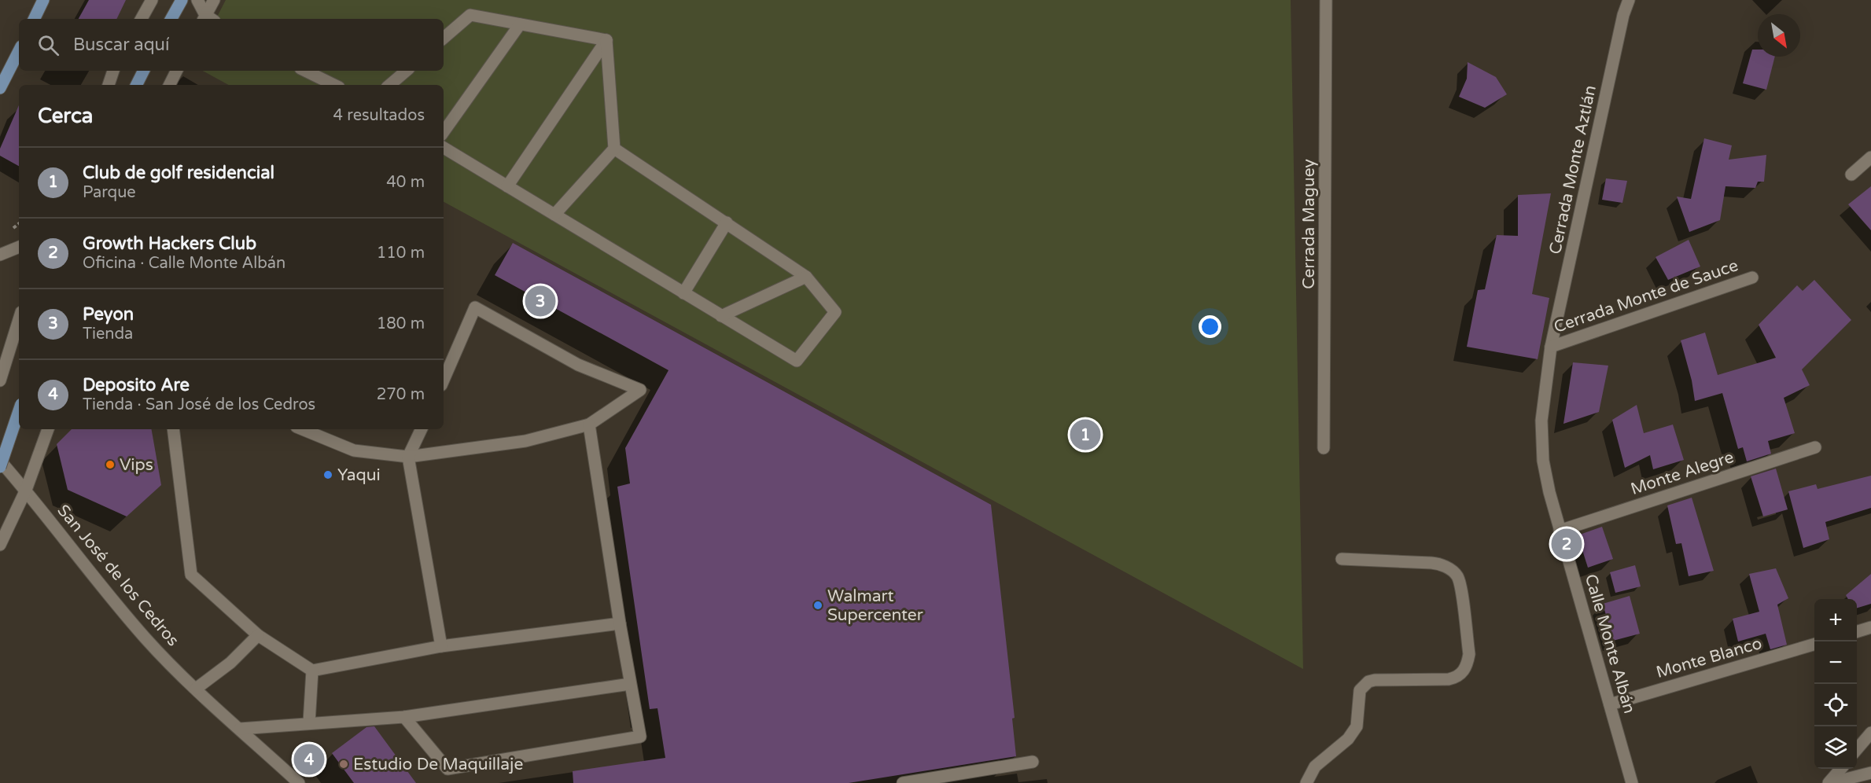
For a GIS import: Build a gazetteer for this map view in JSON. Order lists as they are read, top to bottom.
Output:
{
  "streets": {
    "street": [
      "Cerrada Monte Aztlán",
      "Cerrada Maguey",
      "Cerrada Monte de Sauce",
      "Monte Alegre",
      "San José de los Cedros",
      "Calle Monte Albán",
      "Monte Blanco"
    ]
  },
  "crossings": [
    ["Cerrada Monte Aztlán", "Cerrada Monte de Sauce"],
    ["Cerrada Monte Aztlán", "Calle Monte Albán"],
    ["Cerrada Monte de Sauce", "Calle Monte Albán"],
    ["Monte Alegre", "Calle Monte Albán"],
    ["Calle Monte Albán", "Monte Blanco"]
  ],
  "places": [
    "Vips",
    "Yaqui",
    "Walmart Supercenter",
    "Estudio De Maquillaje"
  ],
  "north": "bottom right",
  "page": {
    "search": "Buscar aquí",
    "heading": ["Cerca", "4 resultados"],
    "list": [
      {
        "mark": "1",
        "name": "Club de golf residencial",
        "note": "Parque",
        "value": "40 m"
      },
      {
        "mark": "2",
        "name": "Growth Hackers Club",
        "note": "Oficina · Calle Monte Albán",
        "value": "110 m"
      },
      {
        "mark": "3",
        "name": "Peyon",
        "note": "Tienda",
        "value": "180 m"
      },
      {
        "mark": "4",
        "name": "Deposito Are",
        "note": "Tienda · San José de los Cedros",
        "value": "270 m"
      }
    ],
    "pins": [
      "3",
      "1",
      "2",
      "4"
    ],
    "map_buttons": ["+", "−"]
  }
}
